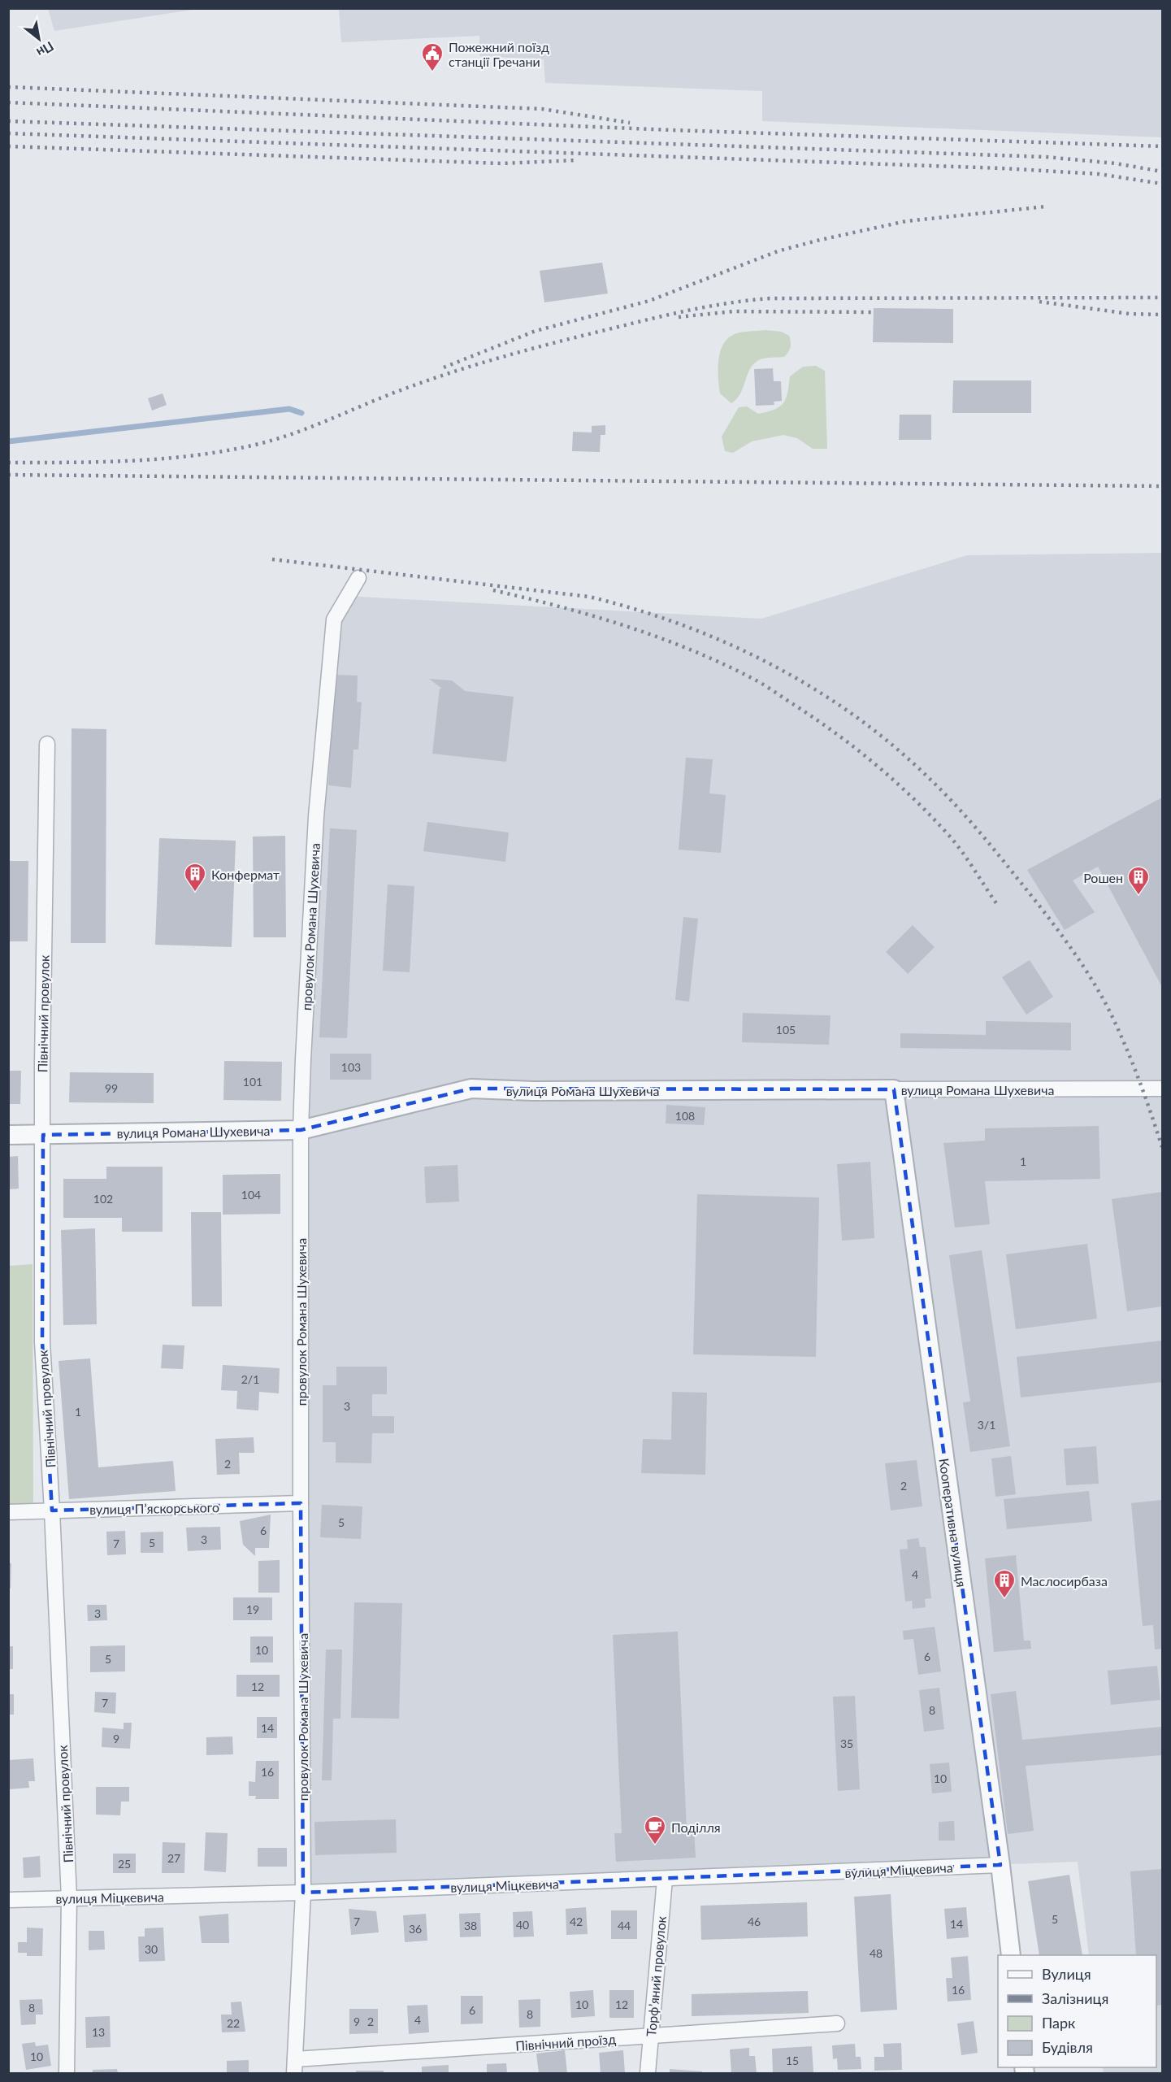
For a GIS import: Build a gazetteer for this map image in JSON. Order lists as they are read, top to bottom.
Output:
{
  "streets": {
    "street": [
      "провулок Романа Шухевича",
      "Північний провулок",
      "вулиця Романа Шухевича",
      "вулиця Пʼяскорського",
      "Кооперативна вулиця",
      "вулиця Міцкевича",
      "Торфʼяний провулок",
      "Північний проїзд"
    ]
  },
  "crossings": [
    ["провулок Романа Шухевича", "вулиця Романа Шухевича"],
    ["провулок Романа Шухевича", "вулиця Пʼяскорського"],
    ["провулок Романа Шухевича", "вулиця Міцкевича"],
    ["провулок Романа Шухевича", "Північний проїзд"],
    ["Північний провулок", "вулиця Романа Шухевича"],
    ["Північний провулок", "вулиця Пʼяскорського"],
    ["Північний провулок", "вулиця Міцкевича"],
    ["вулиця Романа Шухевича", "Кооперативна вулиця"],
    ["Кооперативна вулиця", "вулиця Міцкевича"],
    ["вулиця Міцкевича", "Торфʼяний провулок"],
    ["Торфʼяний провулок", "Північний проїзд"]
  ],
  "places": {
    "public building": ["Пожежний поїзд станції Гречани"],
    "building": ["Конфермат", "Рошен", "Маслосирбаза"],
    "cafe": ["Поділля"]
  },
  "house_numbers": [
    "105",
    "103",
    "101",
    "99",
    "108",
    "1",
    "104",
    "102",
    "2/1",
    "3",
    "1",
    "3/1",
    "2",
    "2",
    "5",
    "6",
    "3",
    "5",
    "7",
    "4",
    "19",
    "3",
    "10",
    "6",
    "5",
    "12",
    "7",
    "8",
    "14",
    "9",
    "35",
    "16",
    "10",
    "27",
    "25",
    "5",
    "7",
    "42",
    "46",
    "14",
    "40",
    "38",
    "44",
    "36",
    "30",
    "48",
    "16",
    "10",
    "12",
    "8",
    "6",
    "8",
    "4",
    "9",
    "2",
    "22",
    "13",
    "10",
    "15"
  ],
  "legend": [
    "Вулиця",
    "Залізниця",
    "Парк",
    "Будівля"
  ],
  "north": "bottom right"
}
